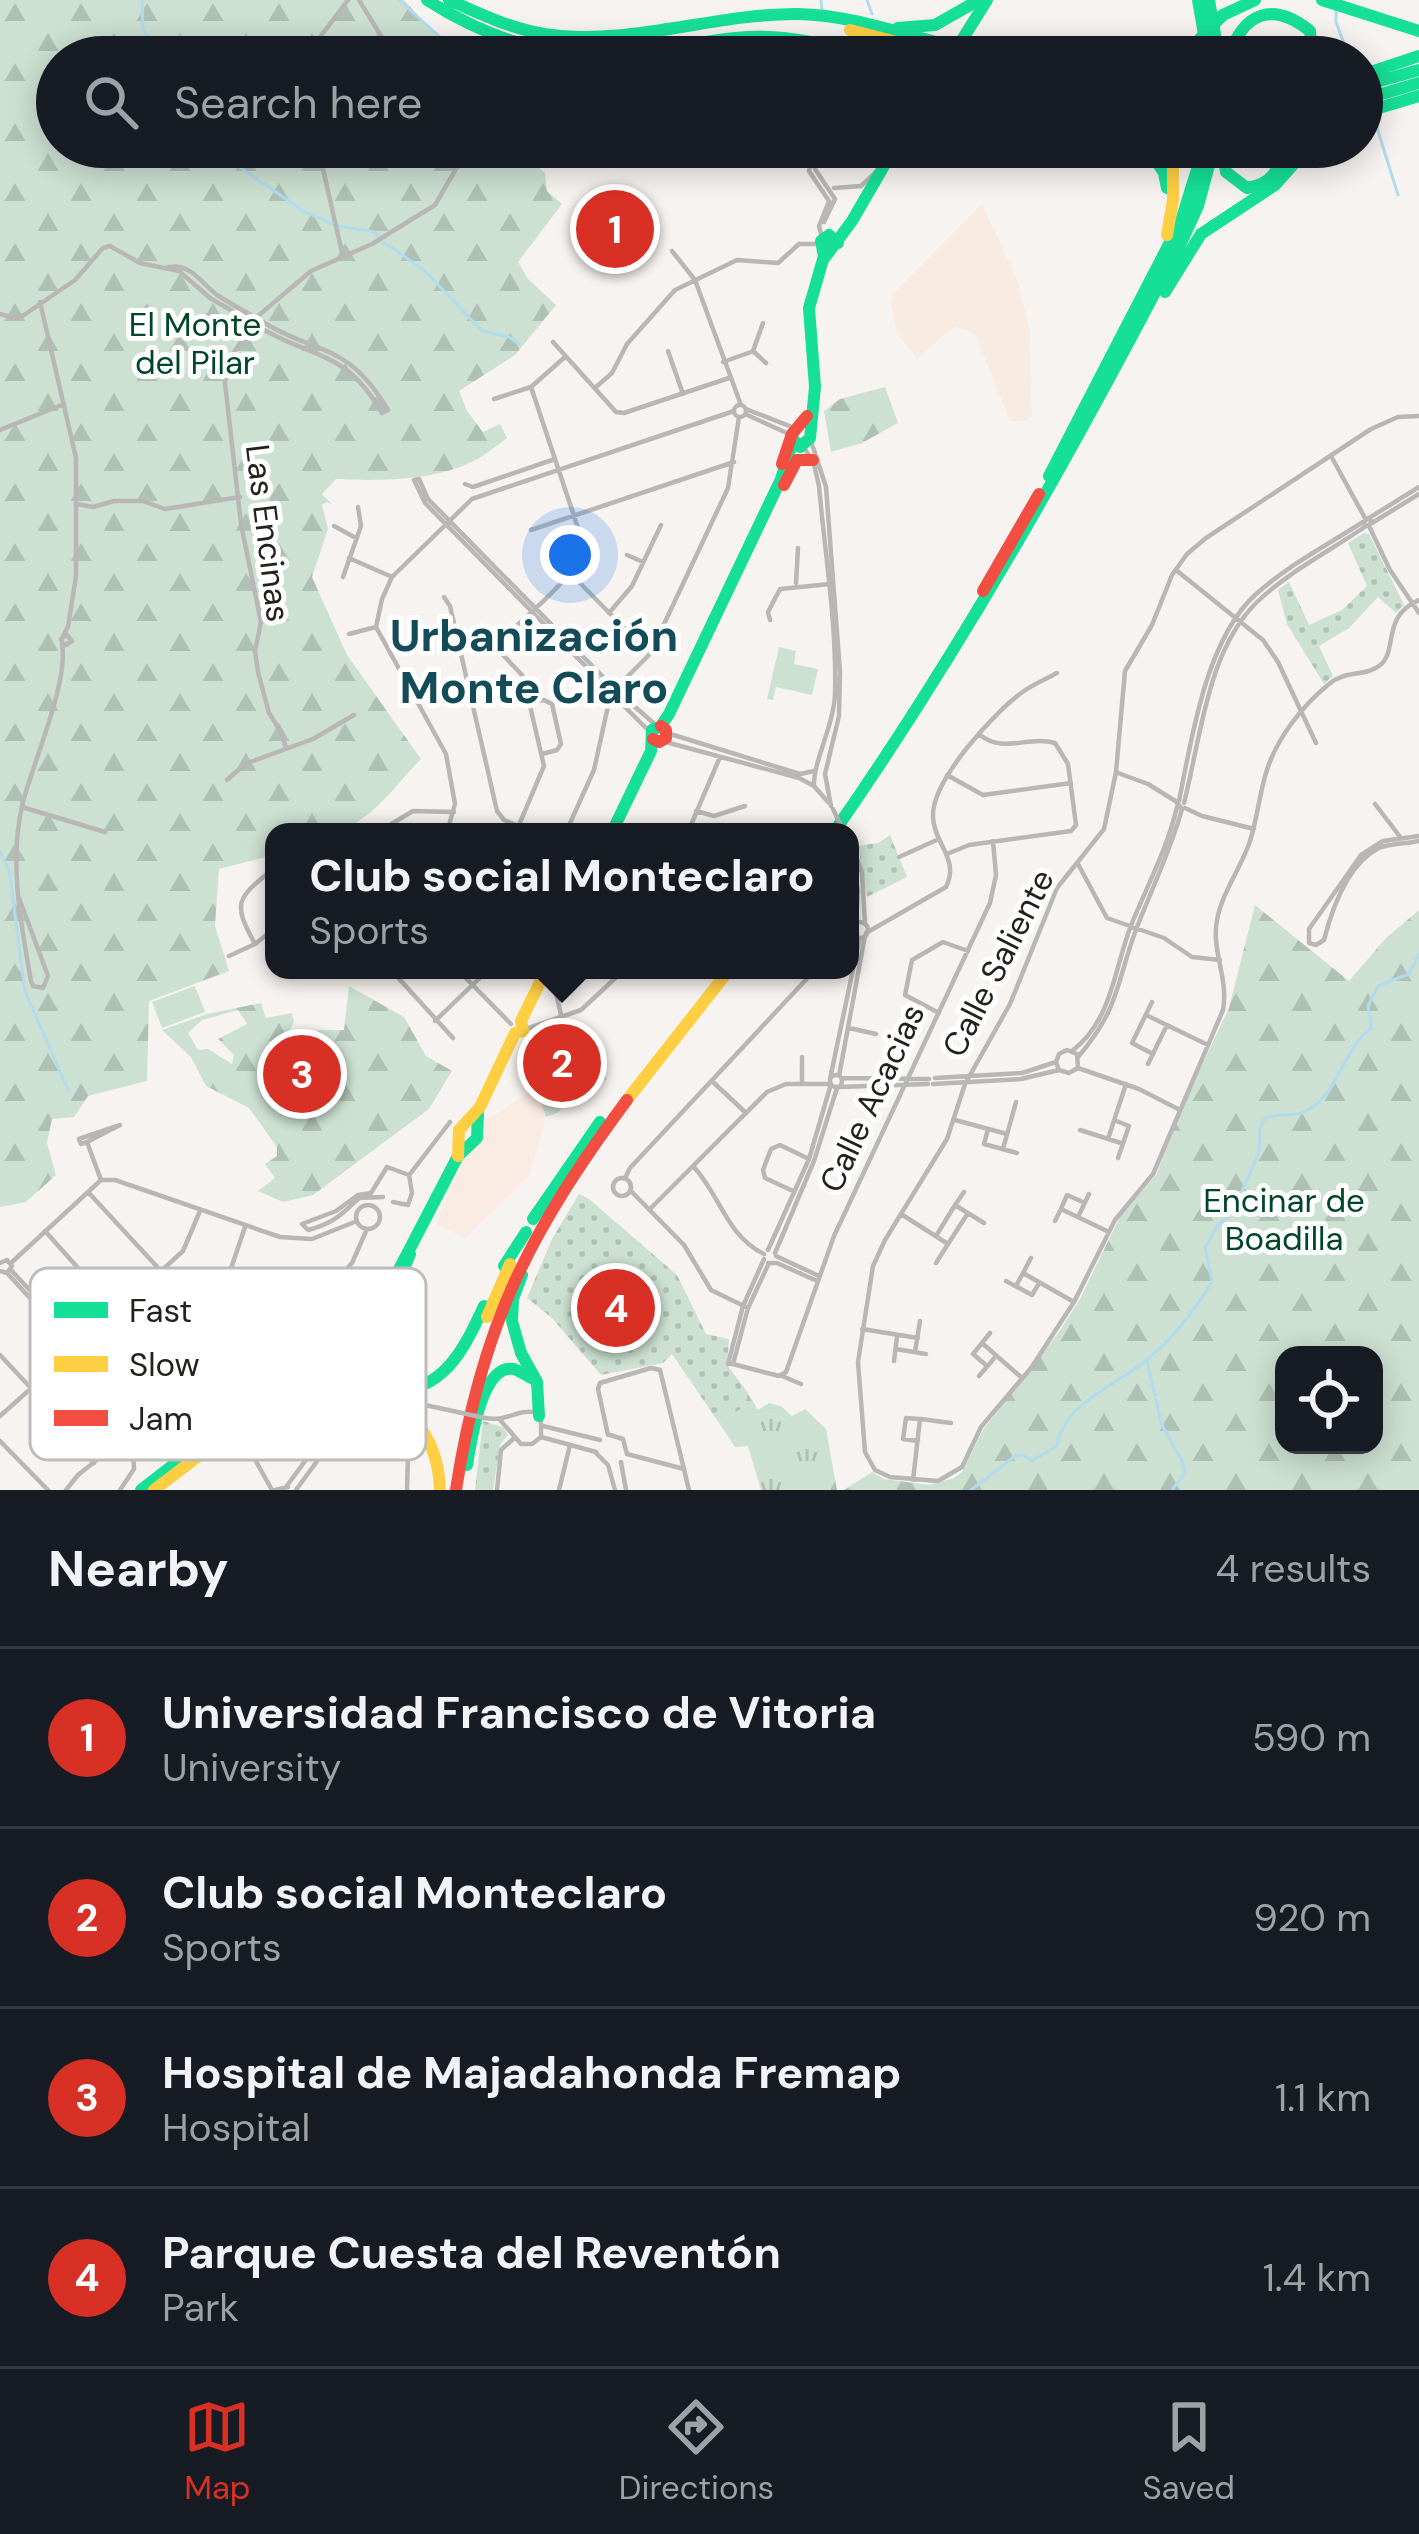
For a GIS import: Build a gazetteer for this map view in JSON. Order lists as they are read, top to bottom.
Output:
{
  "streets": {
    "street": ["Las Encinas", "Calle Saliente", "Calle Acacias"]
  },
  "districts": ["Urbanización Monte Claro"],
  "parks": ["El Monte del Pilar", "Encinar de Boadilla"],
  "legend": ["Fast", "Slow", "Jam"],
  "page": {
    "search": "Search here",
    "pins": [
      "1",
      "2",
      "3",
      "4"
    ],
    "popup": ["Club social Monteclaro", "Sports"],
    "heading": ["Nearby", "4 results"],
    "list": [
      {
        "mark": "1",
        "name": "Universidad Francisco de Vitoria",
        "note": "University",
        "value": "590 m"
      },
      {
        "mark": "2",
        "name": "Club social Monteclaro",
        "note": "Sports",
        "value": "920 m"
      },
      {
        "mark": "3",
        "name": "Hospital de Majadahonda Fremap",
        "note": "Hospital",
        "value": "1.1 km"
      },
      {
        "mark": "4",
        "name": "Parque Cuesta del Reventón",
        "note": "Park",
        "value": "1.4 km"
      }
    ],
    "nav": ["Map", "Directions", "Saved"]
  }
}
